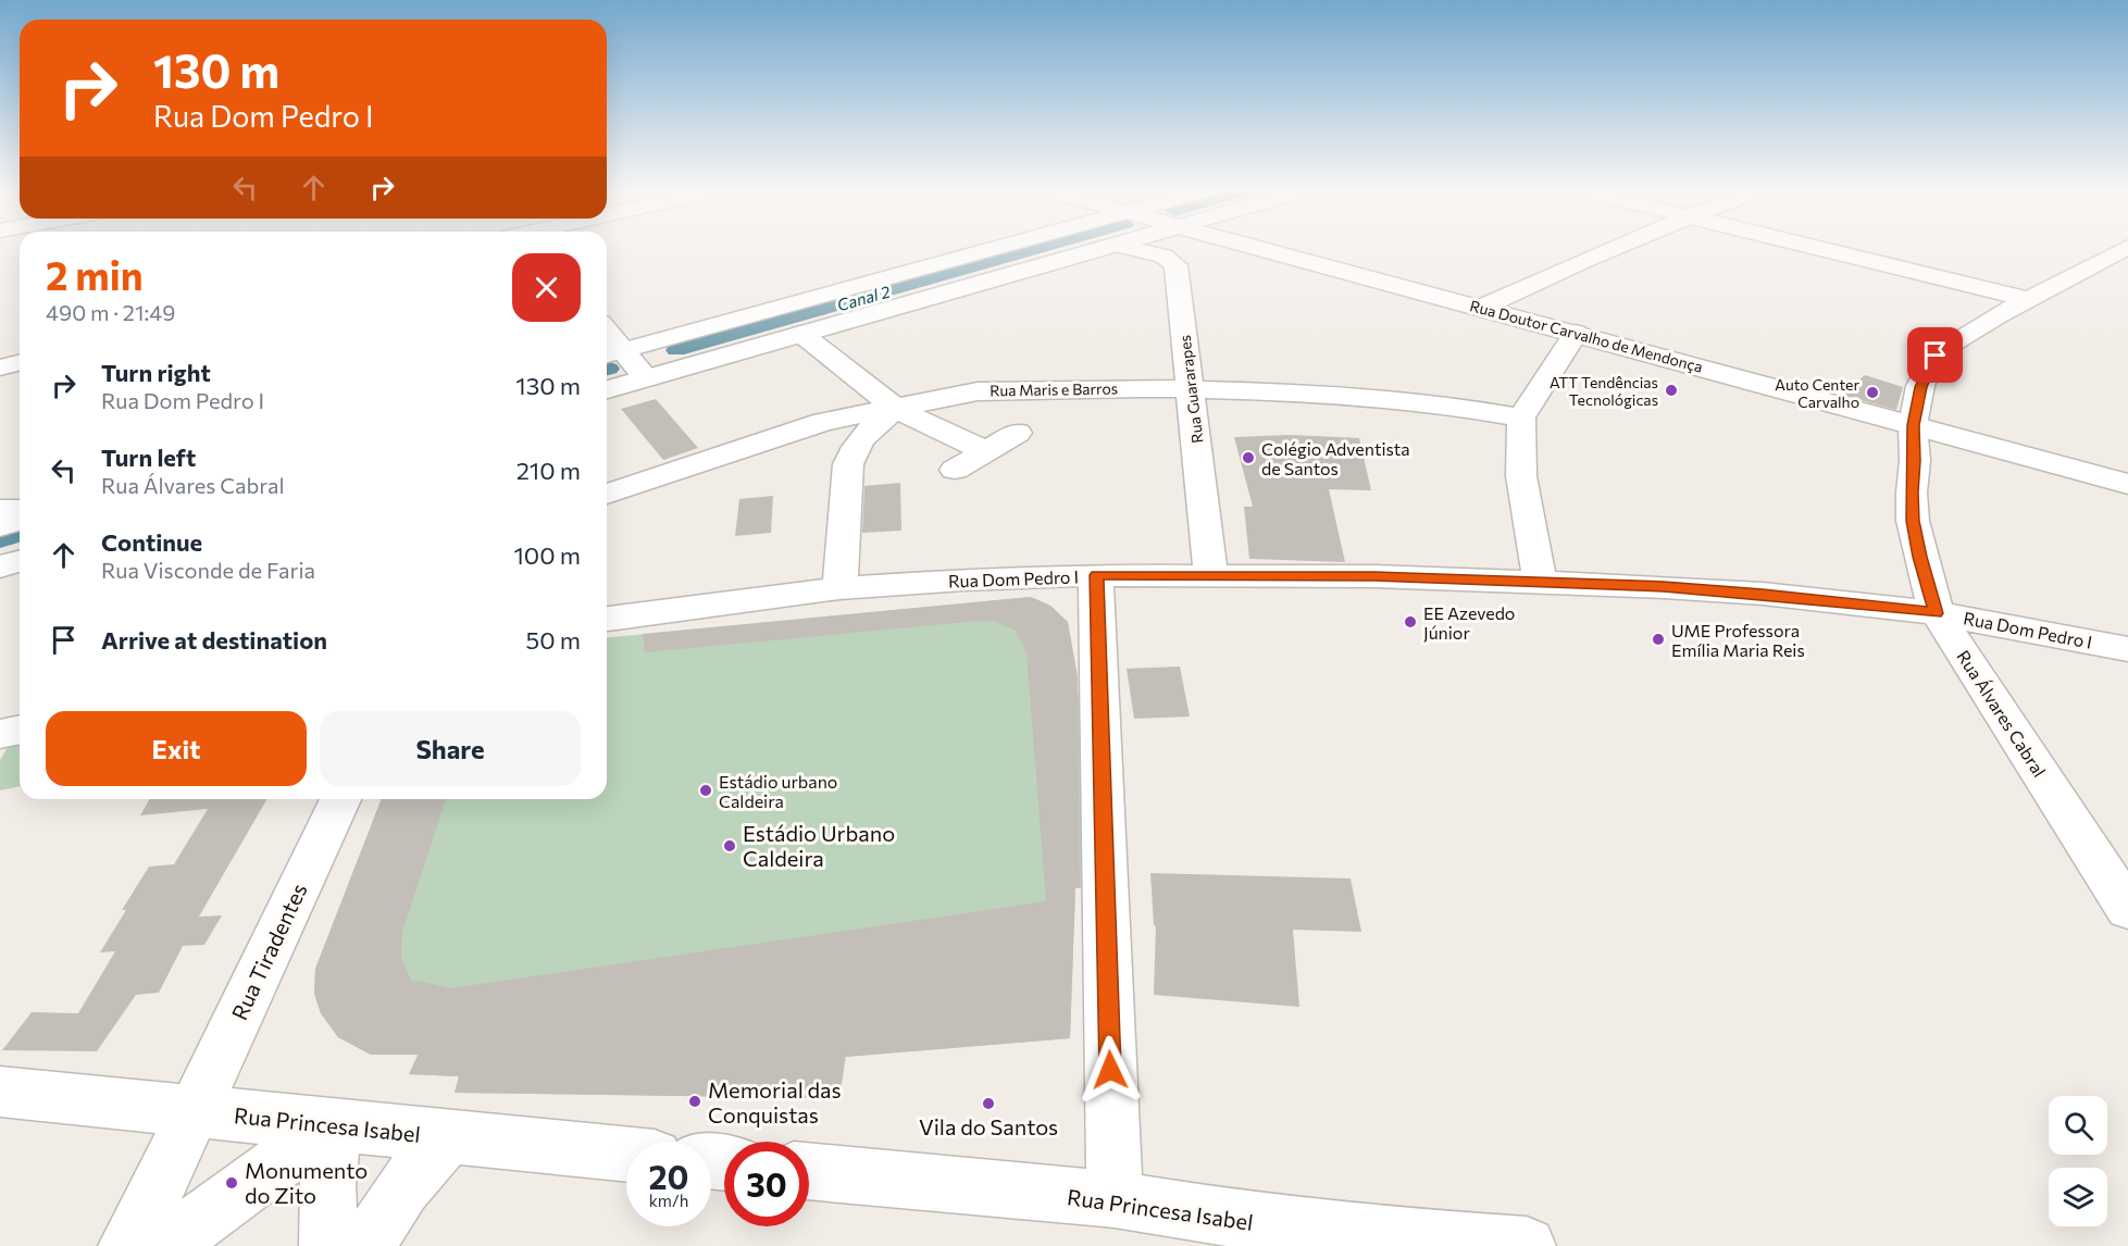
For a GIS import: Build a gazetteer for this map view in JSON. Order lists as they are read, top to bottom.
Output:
{
  "streets": {
    "street": [
      "Rua Doutor Carvalho de Mendonça",
      "Rua Maris e Barros",
      "Rua Guararapes",
      "Rua Dom Pedro I",
      "Rua Álvares Cabral",
      "Rua Tiradentes",
      "Rua Princesa Isabel"
    ]
  },
  "crossings": [
    ["Rua Doutor Carvalho de Mendonça", "Rua Álvares Cabral"],
    ["Rua Maris e Barros", "Rua Guararapes"],
    ["Rua Guararapes", "Rua Dom Pedro I"],
    ["Rua Dom Pedro I", "Rua Álvares Cabral"],
    ["Rua Tiradentes", "Rua Princesa Isabel"]
  ],
  "water": ["Canal 2"],
  "places": [
    "ATT Tendências Tecnológicas",
    "Auto Center Carvalho",
    "Colégio Adventista de Santos",
    "EE Azevedo Júnior",
    "UME Professora Emília Maria Reis",
    "Estádio urbano Caldeira",
    "Estádio Urbano Caldeira",
    "Memorial das Conquistas",
    "Vila do Santos",
    "Monumento do Zito"
  ],
  "page": {
    "turn": ["130 m", "Rua Dom Pedro I"],
    "heading": ["2 min", "490 m · 21:49"],
    "list": [
      {
        "name": "Turn right",
        "note": "Rua Dom Pedro I",
        "value": "130 m"
      },
      {
        "name": "Turn left",
        "note": "Rua Álvares Cabral",
        "value": "210 m"
      },
      {
        "name": "Continue",
        "note": "Rua Visconde de Faria",
        "value": "100 m"
      },
      {
        "name": "Arrive at destination",
        "value": "50 m"
      }
    ],
    "buttons": ["Exit", "Share"],
    "speed": "20 km/h",
    "limit": "30"
  }
}
